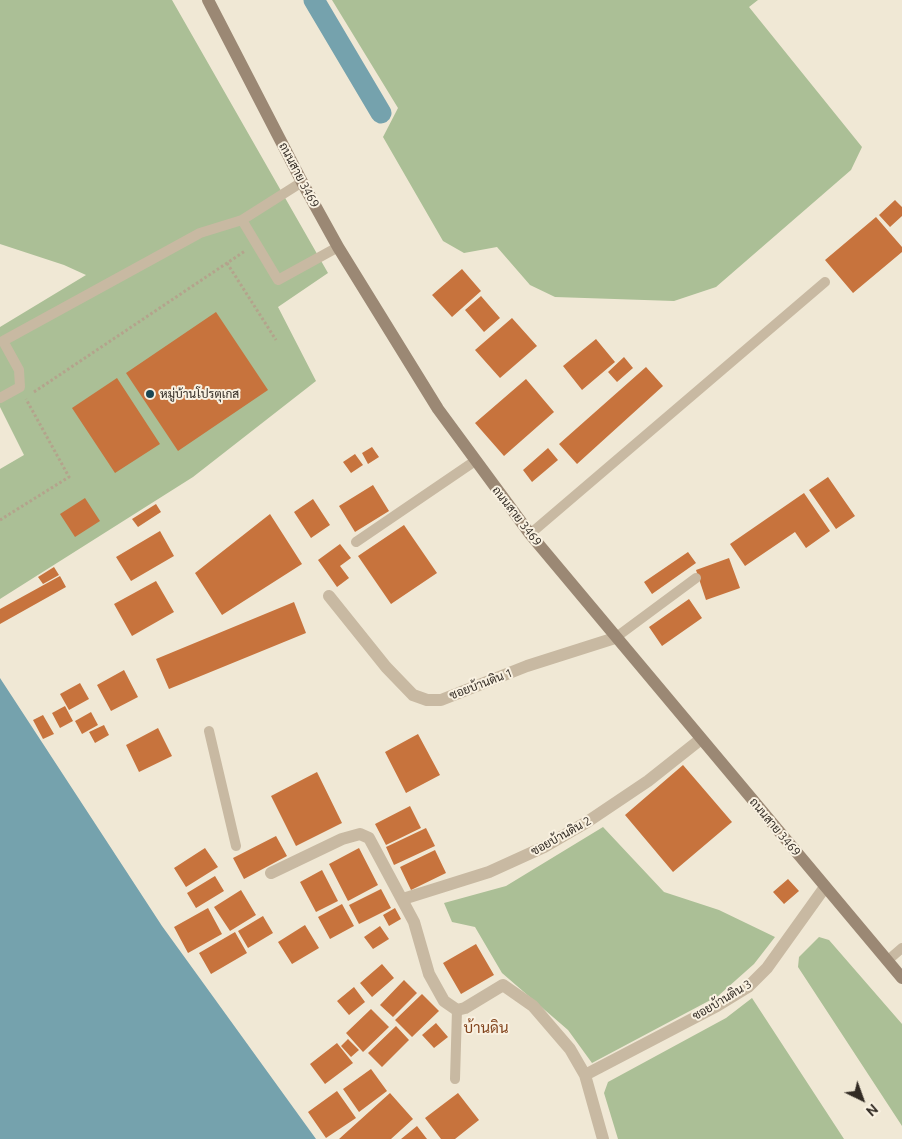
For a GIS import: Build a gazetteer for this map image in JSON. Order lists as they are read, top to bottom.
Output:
{
  "streets": {
    "street": [
      "ถนนสาย 3469",
      "ซอยบ้านดิน 1",
      "ซอยบ้านดิน 2",
      "ซอยบ้านดิน 3"
    ]
  },
  "crossings": [
    ["ถนนสาย 3469", "ซอยบ้านดิน 1"],
    ["ถนนสาย 3469", "ซอยบ้านดิน 2"],
    ["ถนนสาย 3469", "ซอยบ้านดิน 3"]
  ],
  "districts": ["บ้านดิน"],
  "places": ["หมู่บ้านโปรตุเกส"],
  "north": "bottom right"
}
